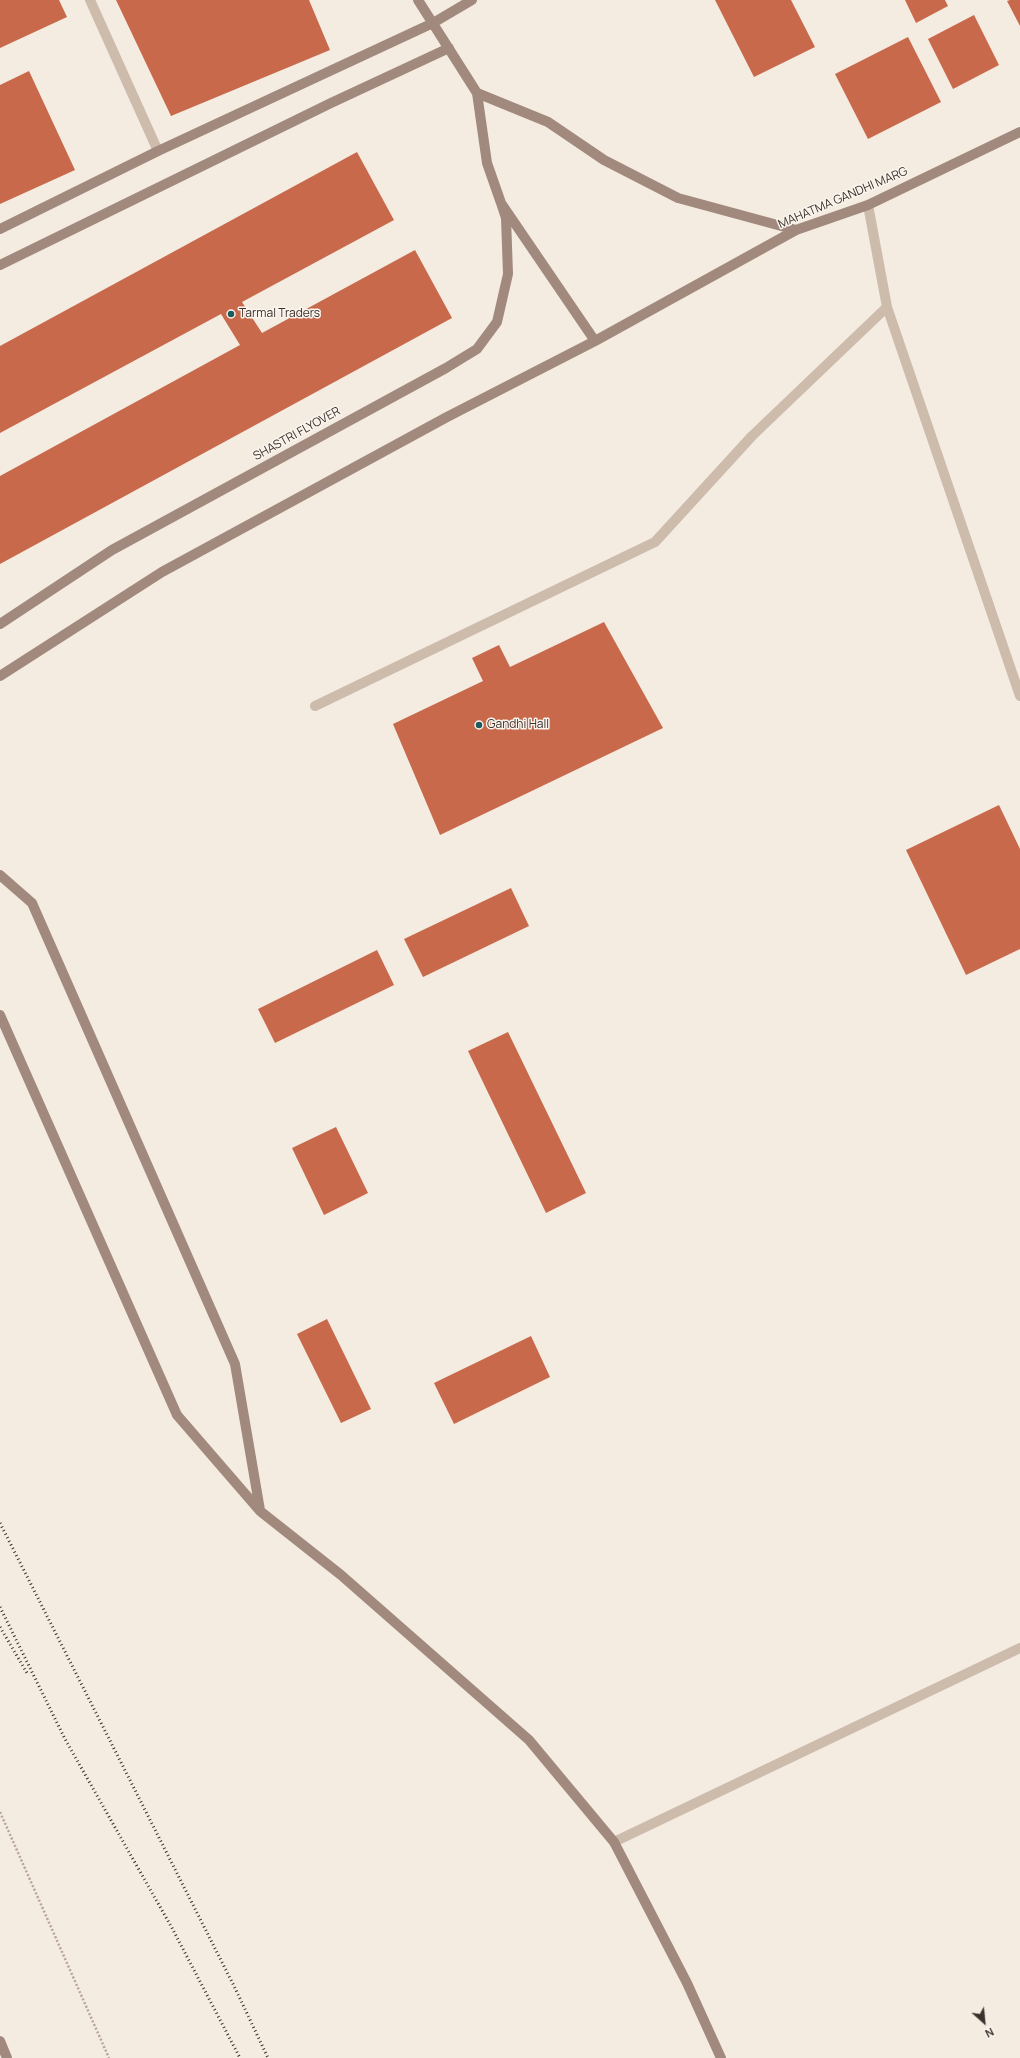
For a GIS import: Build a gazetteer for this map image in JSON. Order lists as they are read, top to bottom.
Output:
{
  "streets": {
    "street": ["MAHATMA GANDHI MARG", "SHASTRI FLYOVER"]
  },
  "places": ["Tarmal Traders", "Gandhi Hall"],
  "north": "bottom right"
}
